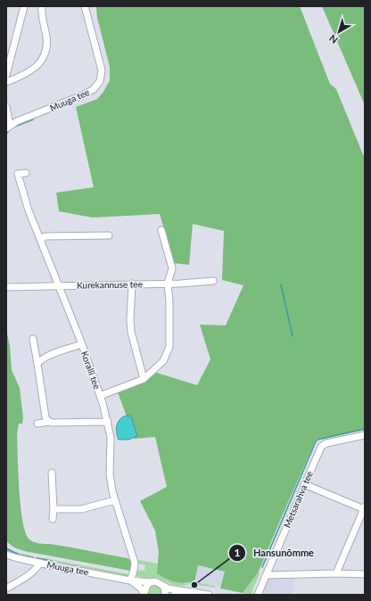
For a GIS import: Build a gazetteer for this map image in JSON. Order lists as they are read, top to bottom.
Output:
{
  "streets": {
    "street": [
      "Muuga tee",
      "Kurekannuse tee",
      "Koralli tee",
      "Metsarahva tee"
    ]
  },
  "crossings": [
    ["Muuga tee", "Koralli tee"],
    ["Kurekannuse tee", "Koralli tee"]
  ],
  "places": ["Hansunõmme"],
  "north": "bottom left"
}
